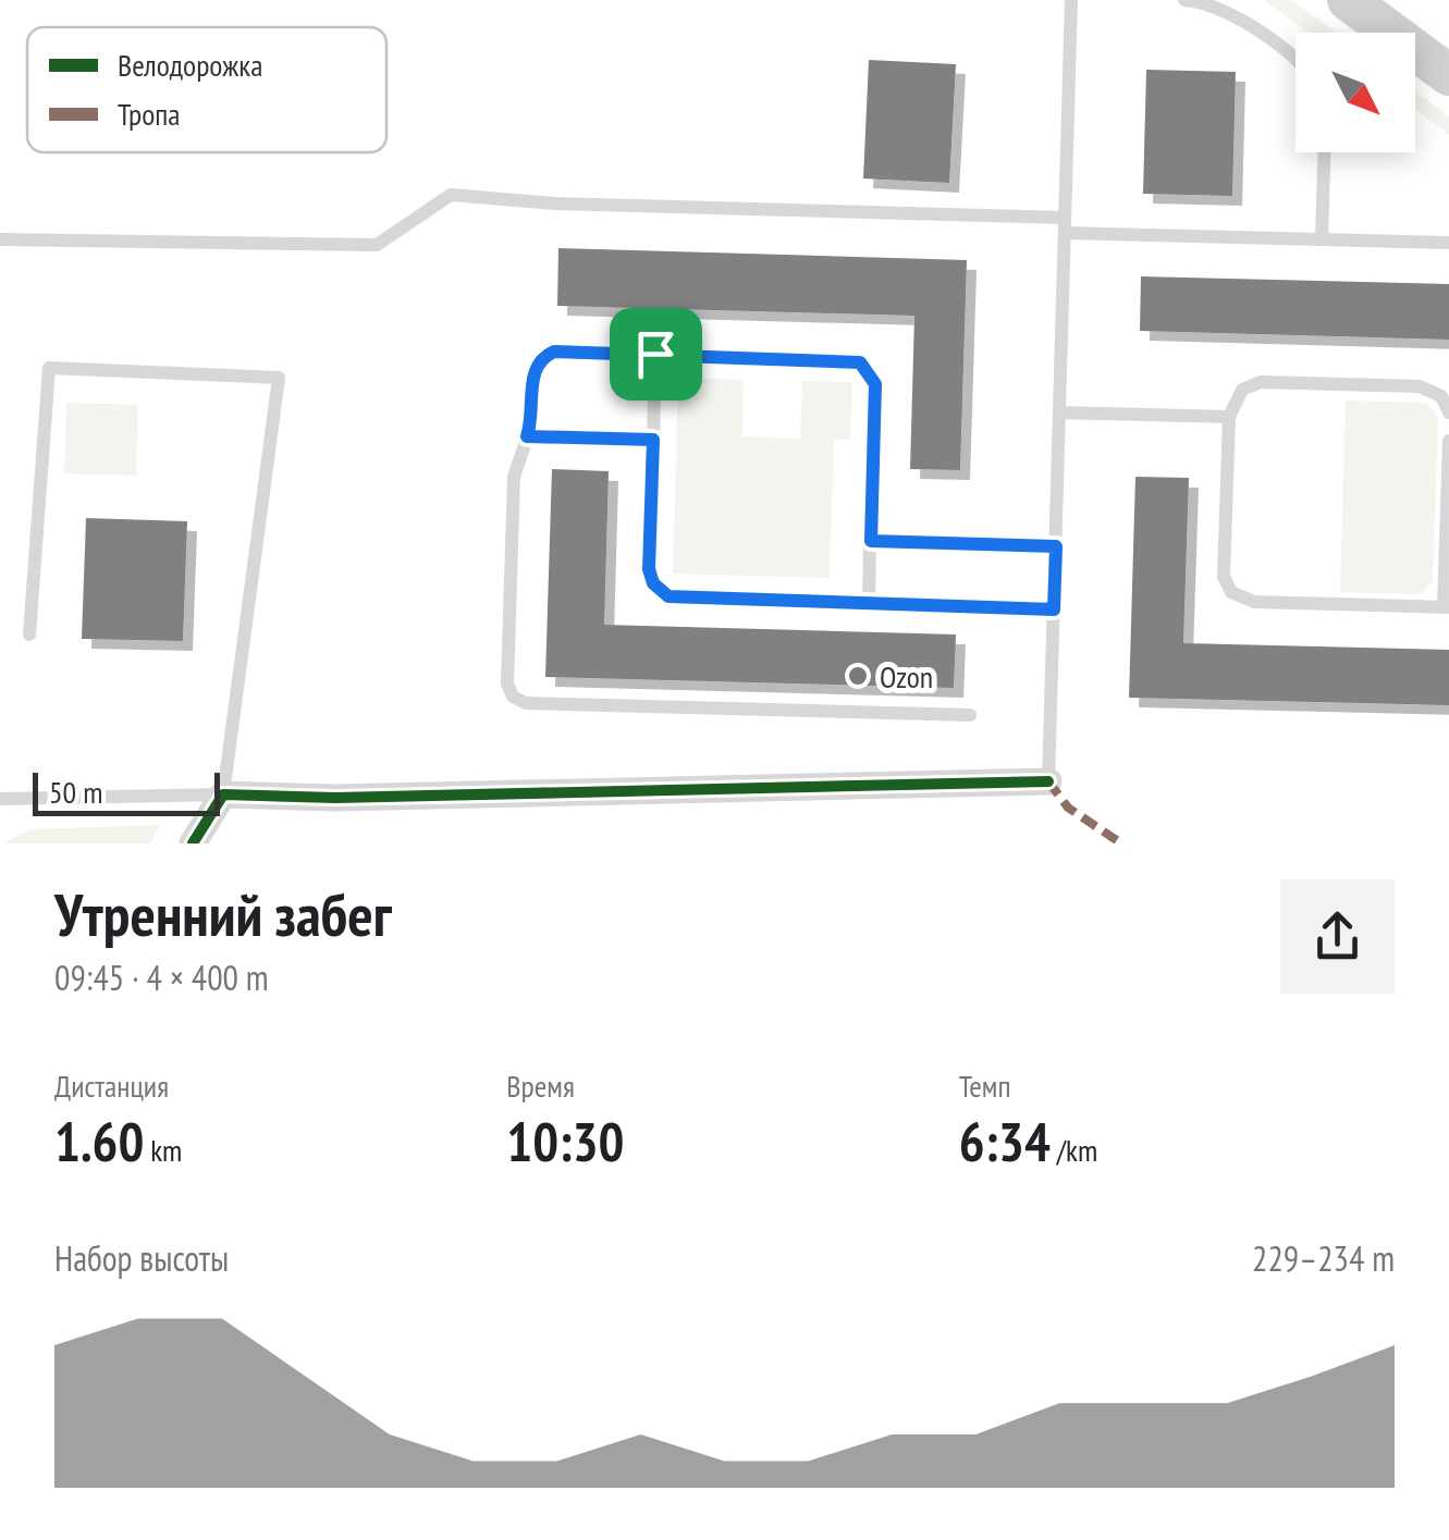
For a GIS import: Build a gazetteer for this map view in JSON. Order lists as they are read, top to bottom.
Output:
{
  "places": ["Ozon"],
  "legend": ["Велодорожка", "Тропа"],
  "scale_bar": "50 m",
  "north": "bottom right",
  "page": {
    "scale": "50 m",
    "heading": ["Утренний забег", "09:45 · 4 × 400 m"],
    "stats": [
      ["Дистанция", "1.60 km"],
      ["Время", "10:30"],
      ["Темп", "6:34 /km"]
    ],
    "chart": ["Набор высоты", "229–234 m"]
  }
}
